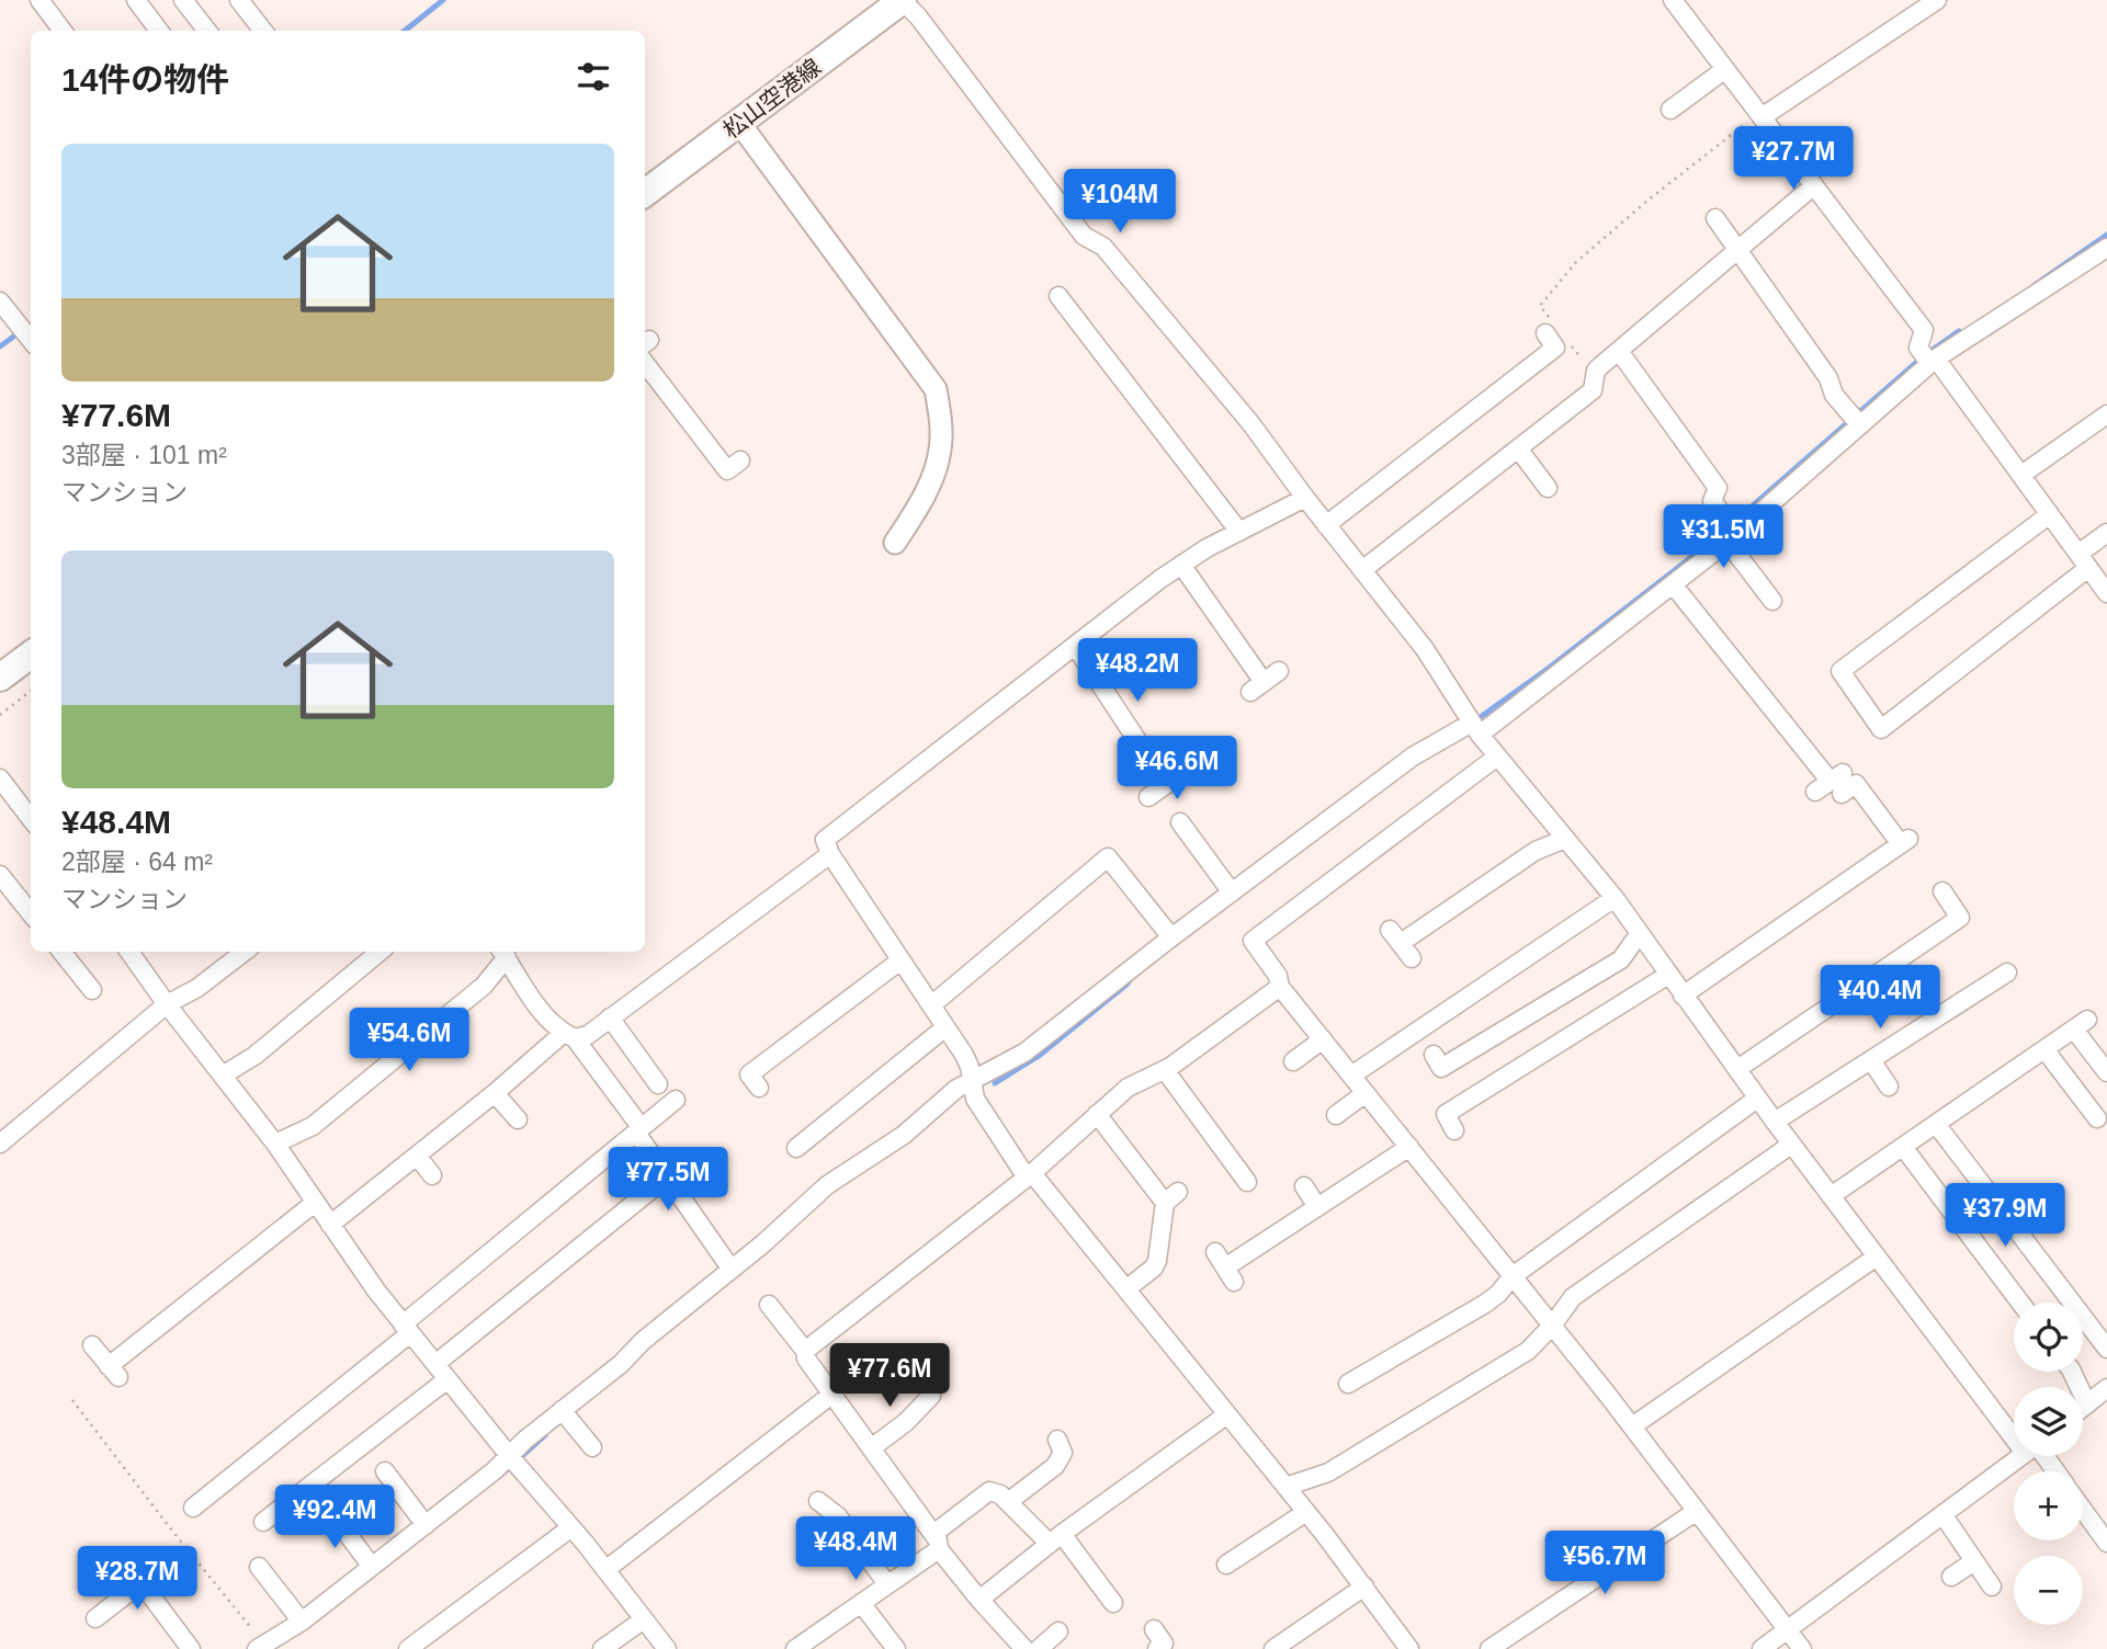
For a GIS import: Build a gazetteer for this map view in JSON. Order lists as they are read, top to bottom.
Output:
{
  "streets": {
    "main road": ["松山空港線"]
  },
  "page": {
    "heading": "14件の物件",
    "list": [
      {
        "name": "¥77.6M",
        "note": "3部屋 · 101 m² · マンション"
      },
      {
        "name": "¥48.4M",
        "note": "2部屋 · 64 m² · マンション"
      }
    ],
    "price": [
      "¥27.7M",
      "¥104M",
      "¥31.5M",
      "¥48.2M",
      "¥46.6M",
      "¥40.4M",
      "¥54.6M",
      "¥77.5M",
      "¥37.9M",
      "¥77.6M",
      "¥92.4M",
      "¥48.4M",
      "¥56.7M",
      "¥28.7M"
    ],
    "map_buttons": ["+", "−"]
  }
}
